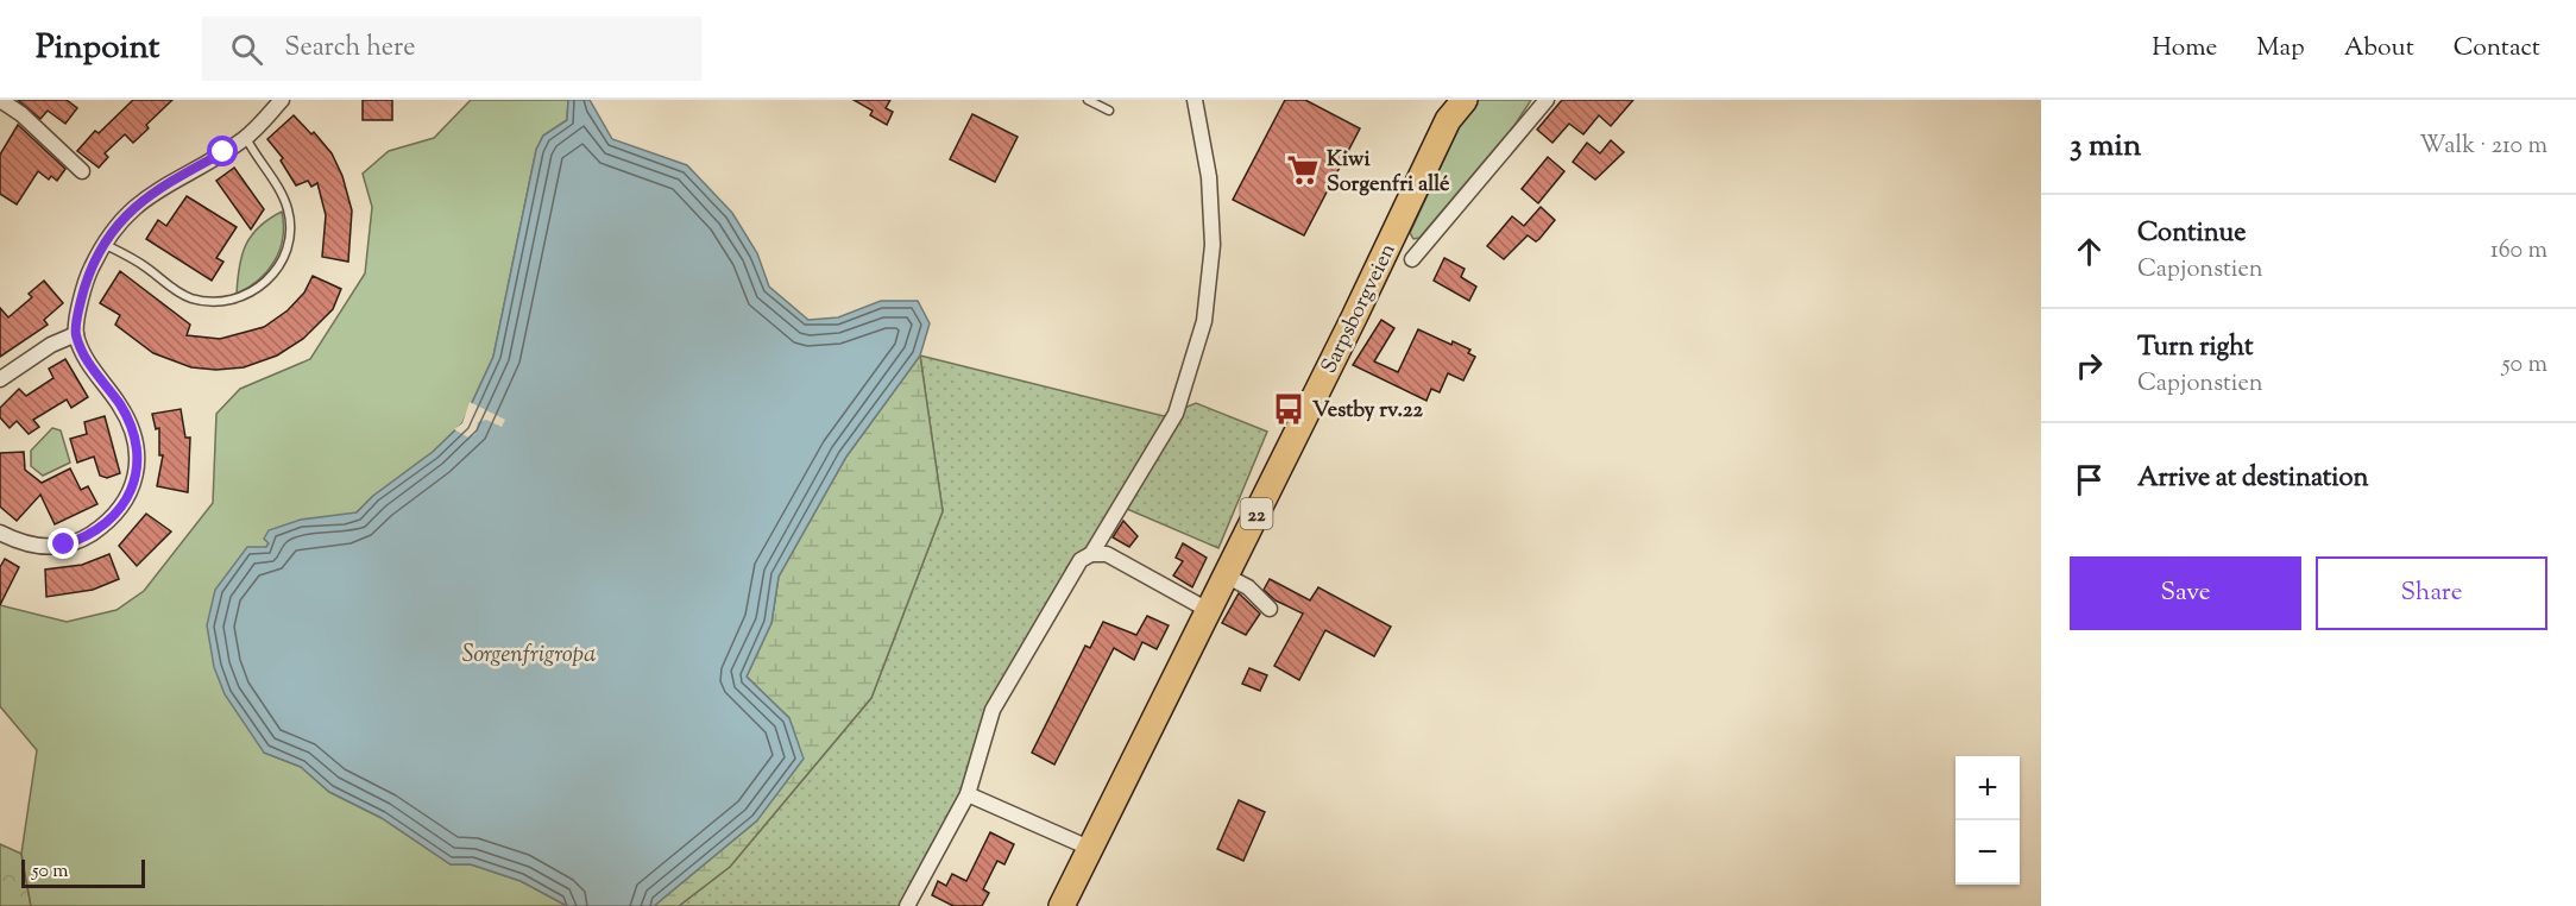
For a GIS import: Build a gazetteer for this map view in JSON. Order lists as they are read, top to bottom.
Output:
{
  "streets": {
    "highway": ["Sarpsborgveien", "22"]
  },
  "water": ["Sorgenfrigropa"],
  "places": {
    "supermarket": ["Kiwi Sorgenfri allé"],
    "bus stop": ["Vestby rv.22"]
  },
  "scale_bar": "50 m",
  "page": {
    "header": "Pinpoint",
    "search": "Search here",
    "nav": [
      "Home",
      "Map",
      "About",
      "Contact"
    ],
    "heading": ["3 min", "Walk · 210 m"],
    "list": [
      ["Continue", "Capjonstien", "160 m"],
      ["Turn right", "Capjonstien", "50 m"],
      "Arrive at destination"
    ],
    "buttons": ["Save", "Share"],
    "map_buttons": ["+", "−"],
    "scale": "50 m"
  }
}
